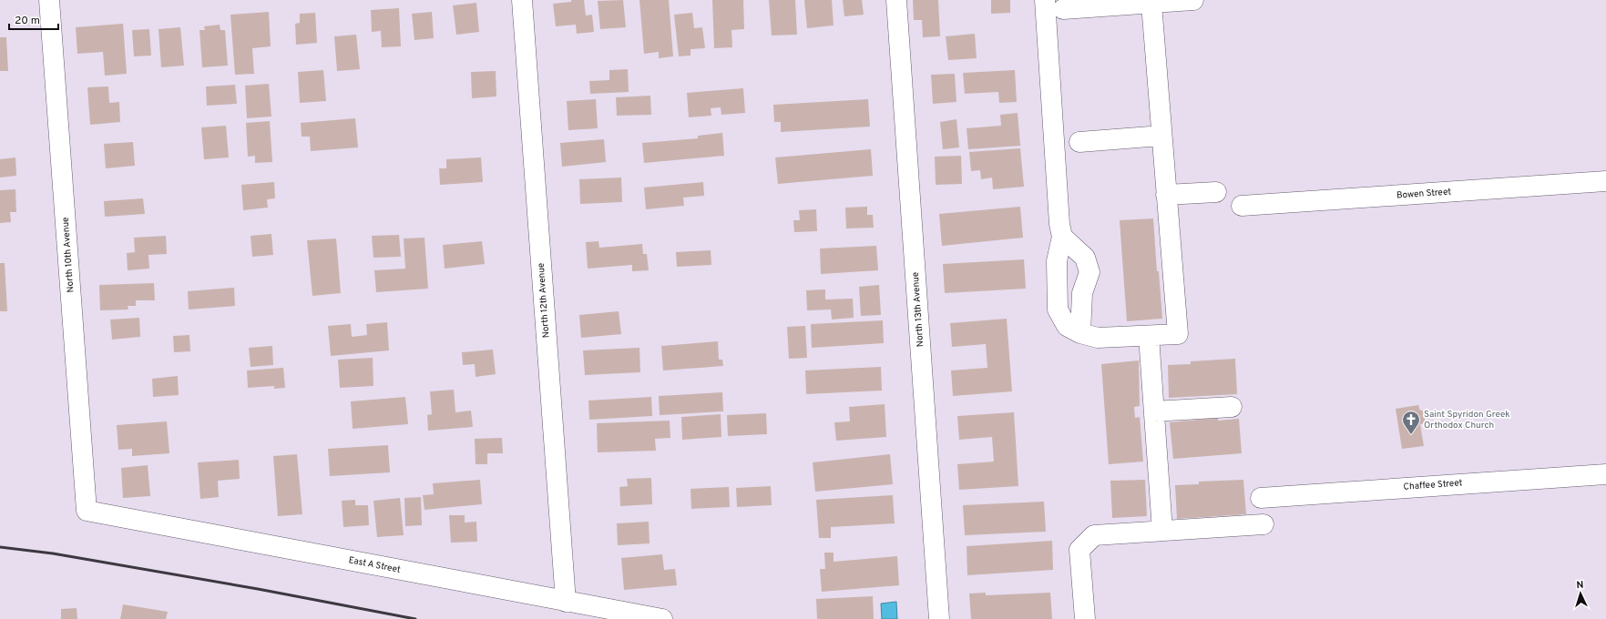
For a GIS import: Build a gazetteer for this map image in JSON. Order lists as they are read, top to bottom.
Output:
{
  "streets": {
    "street": [
      "Bowen Street",
      "North 10th Avenue",
      "North 12th Avenue",
      "North 13th Avenue",
      "Chaffee Street",
      "East A Street"
    ]
  },
  "crossings": [
    ["North 10th Avenue", "East A Street"],
    ["North 12th Avenue", "East A Street"]
  ],
  "places": {
    "church": ["Saint Spyridon Greek Orthodox Church"]
  },
  "scale_bar": "20 m",
  "north": "top"
}
